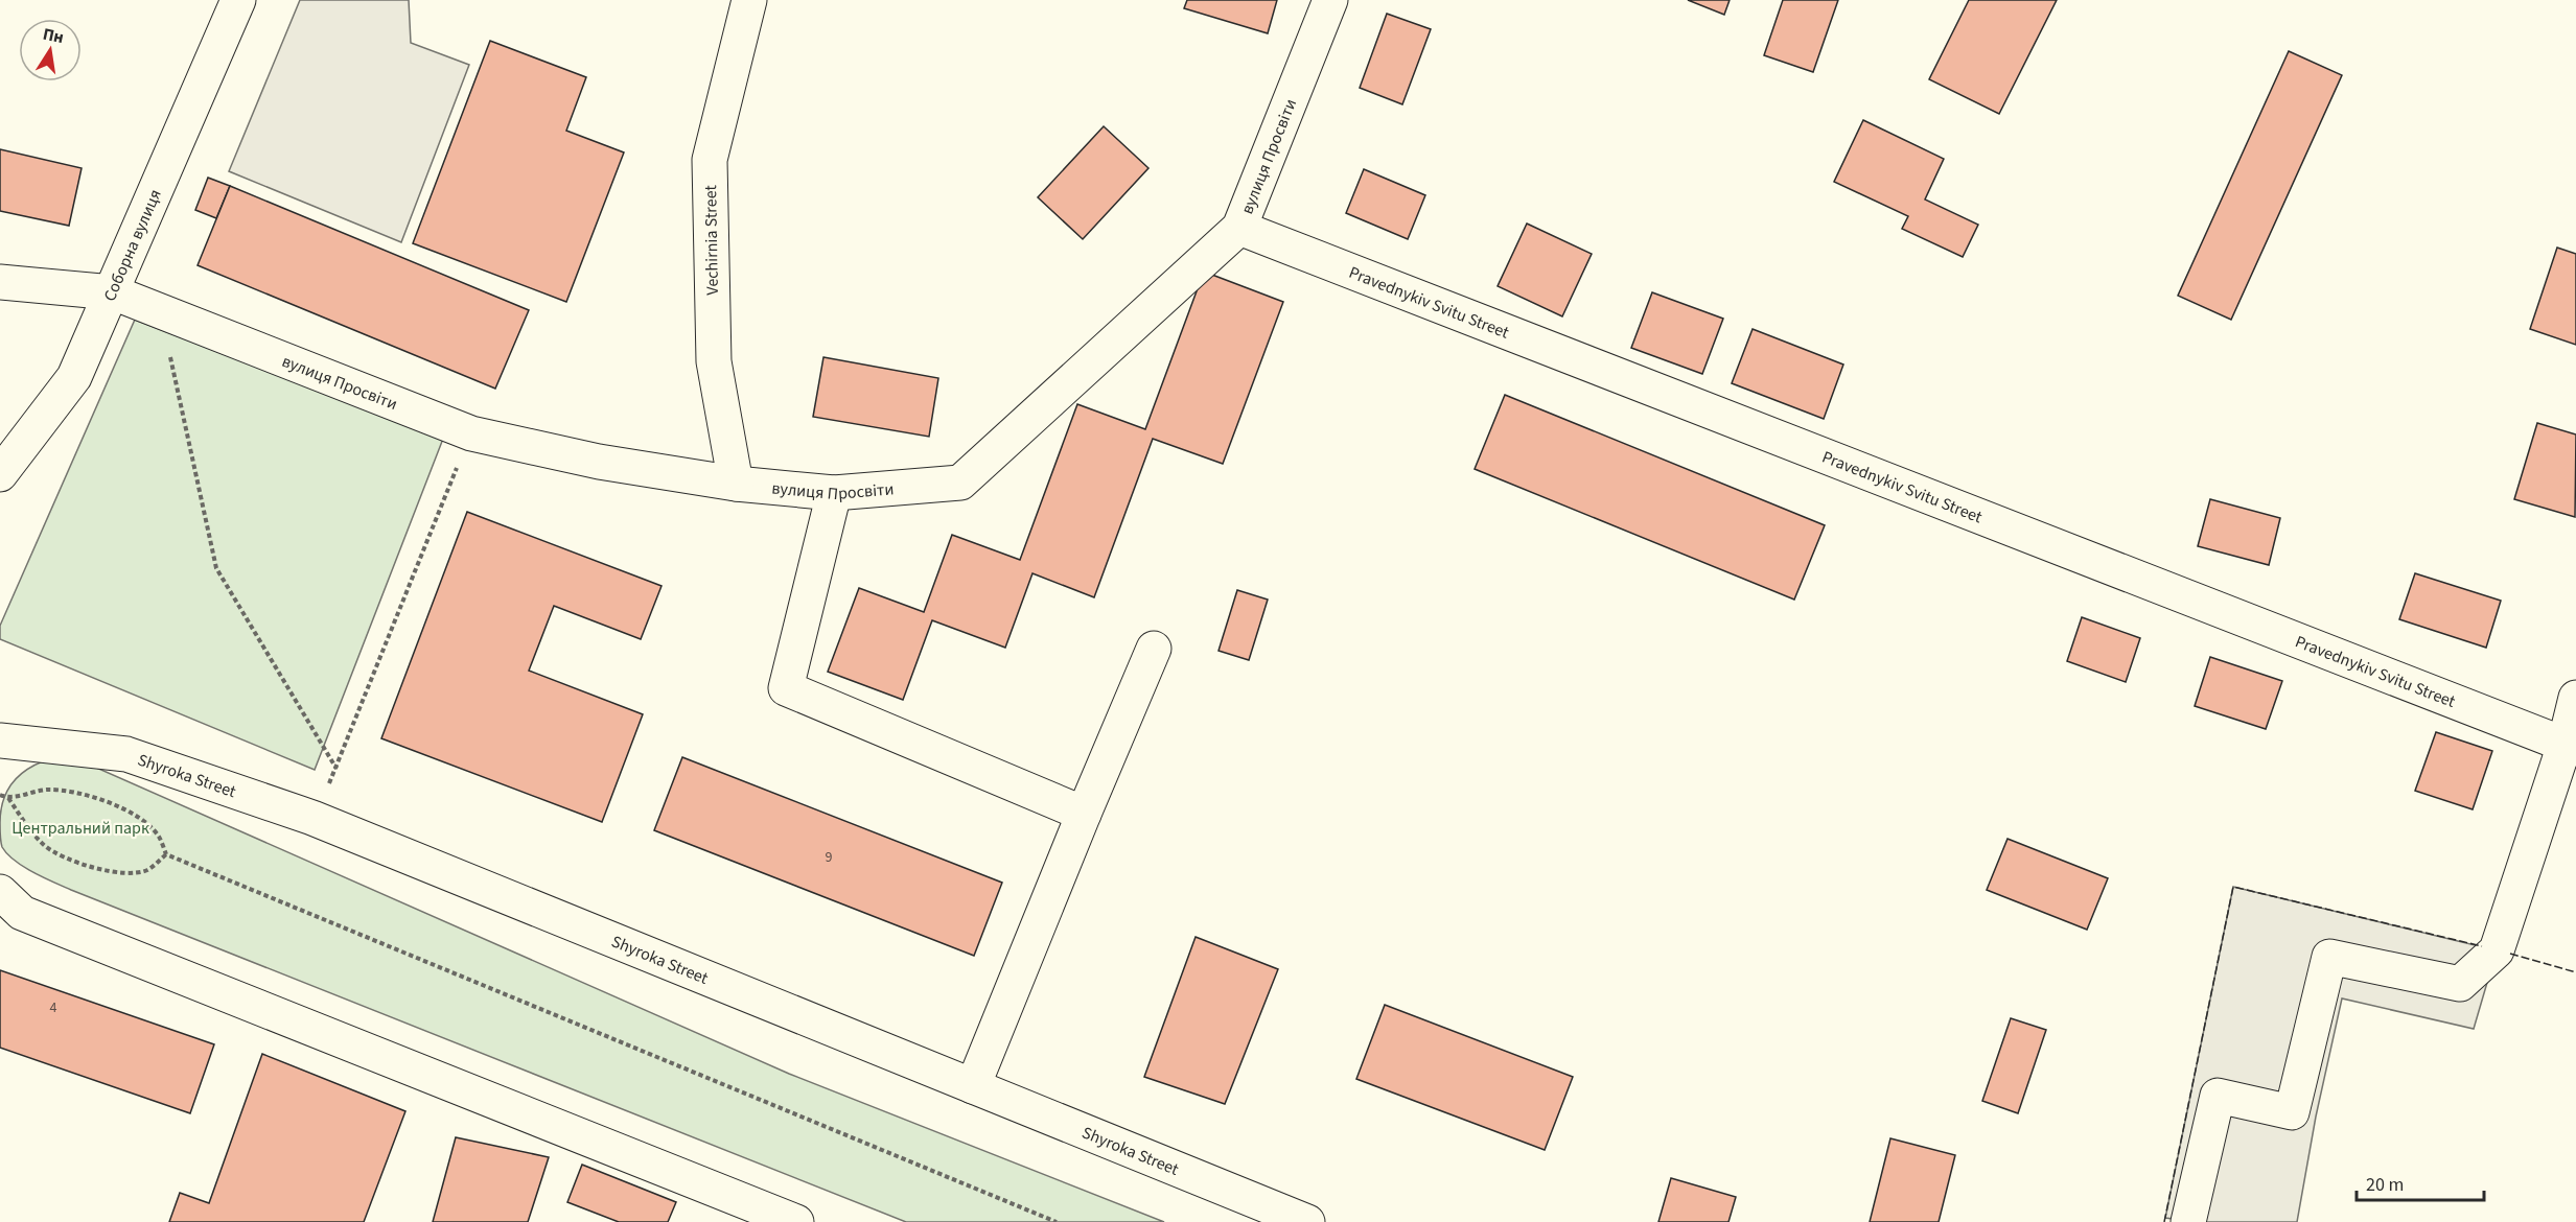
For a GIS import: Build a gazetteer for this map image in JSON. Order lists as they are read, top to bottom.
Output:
{
  "streets": {
    "street": [
      "вулиця Просвіти",
      "Vechirnia Street",
      "Соборна вулиця",
      "Pravednykiv Svitu Street",
      "Shyroka Street"
    ]
  },
  "crossings": [
    ["вулиця Просвіти", "Vechirnia Street"],
    ["вулиця Просвіти", "Соборна вулиця"],
    ["вулиця Просвіти", "Pravednykiv Svitu Street"]
  ],
  "parks": ["Центральний парк"],
  "house_numbers": ["9", "4"],
  "scale_bar": "20 m",
  "north": "top"
}
